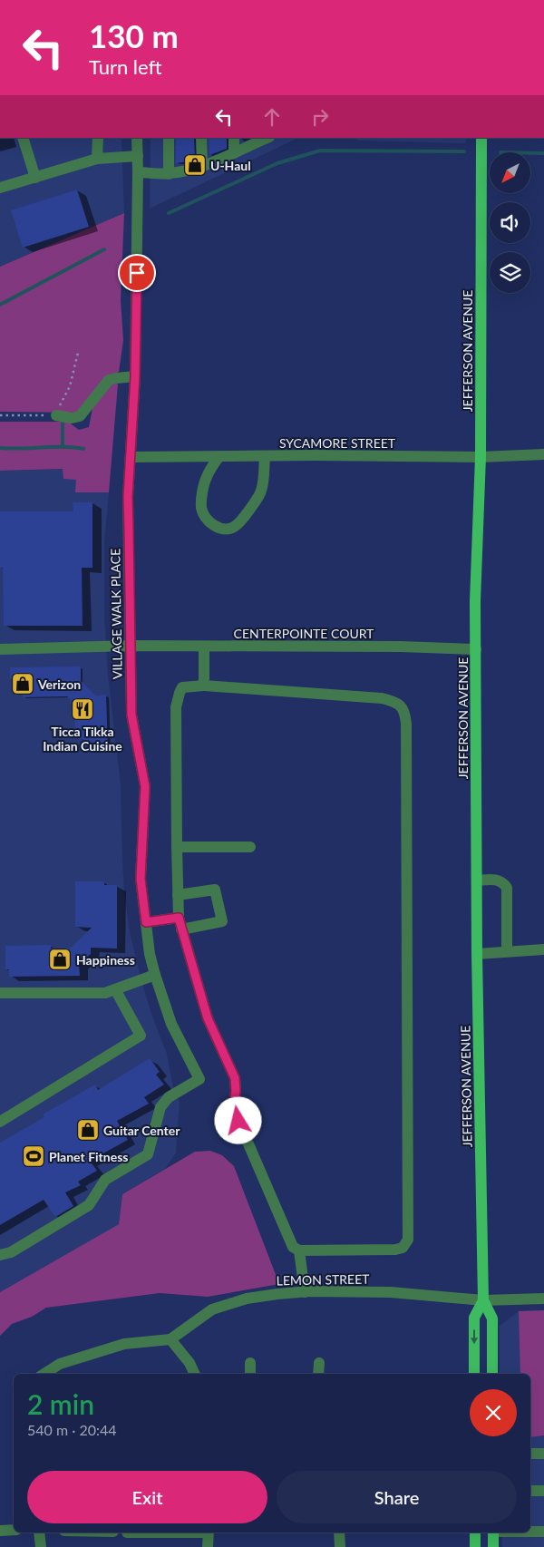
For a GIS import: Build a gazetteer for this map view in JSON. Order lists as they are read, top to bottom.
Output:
{
  "streets": {
    "main road": ["JEFFERSON AVENUE"],
    "street": [
      "SYCAMORE STREET",
      "VILLAGE WALK PLACE",
      "CENTERPOINTE COURT",
      "LEMON STREET"
    ]
  },
  "crossings": [
    ["JEFFERSON AVENUE", "SYCAMORE STREET"],
    ["JEFFERSON AVENUE", "CENTERPOINTE COURT"],
    ["JEFFERSON AVENUE", "LEMON STREET"],
    ["SYCAMORE STREET", "VILLAGE WALK PLACE"],
    ["VILLAGE WALK PLACE", "CENTERPOINTE COURT"]
  ],
  "places": {
    "shop": [
      "U-Haul",
      "Verizon",
      "Happiness",
      "Guitar Center"
    ],
    "restaurant": ["Ticca Tikka Indian Cuisine"],
    "sports": ["Planet Fitness"]
  },
  "north": "bottom left",
  "page": {
    "turn": ["130 m", "Turn left"],
    "heading": ["2 min", "540 m · 20:44"],
    "buttons": ["Exit", "Share"]
  }
}
